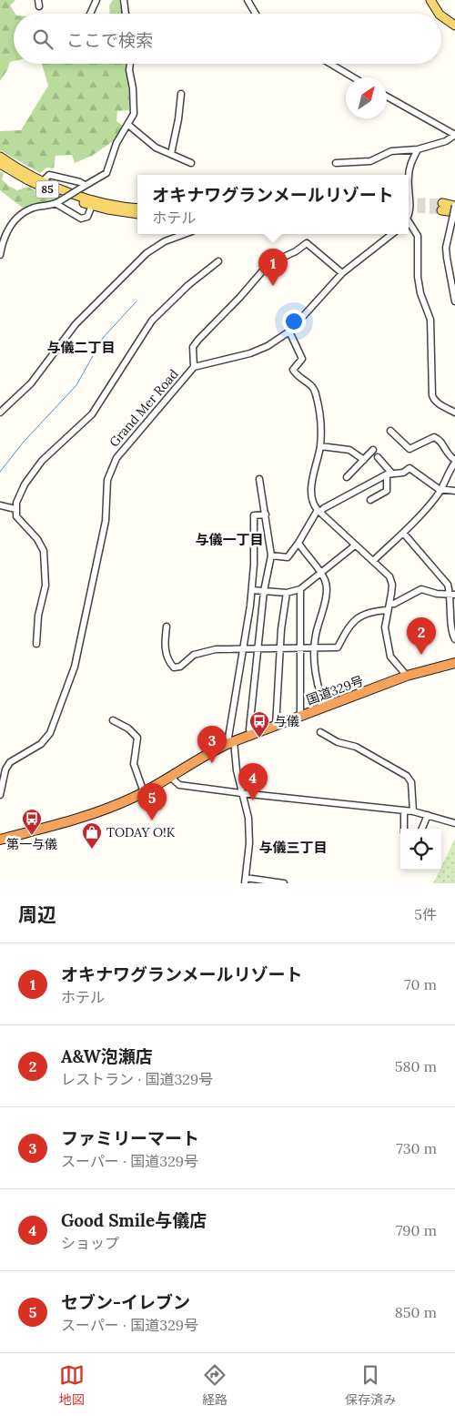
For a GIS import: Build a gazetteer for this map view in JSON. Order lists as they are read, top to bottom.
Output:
{
  "streets": {
    "highway": ["国道329号"],
    "main road": ["85"],
    "street": ["Grand Mer Road"]
  },
  "districts": ["与儀二丁目", "与儀一丁目", "与儀三丁目"],
  "places": {
    "bus stop": ["与儀", "第一与儀"],
    "shop": ["TODAY O!K"]
  },
  "north": "top right",
  "page": {
    "search": "ここで検索",
    "popup": ["オキナワグランメールリゾート", "ホテル"],
    "pins": [
      "1",
      "2",
      "3",
      "4",
      "5"
    ],
    "heading": ["周辺", "5件"],
    "list": [
      {
        "mark": "1",
        "name": "オキナワグランメールリゾート",
        "note": "ホテル",
        "value": "70 m"
      },
      {
        "mark": "2",
        "name": "A&W泡瀬店",
        "note": "レストラン · 国道329号",
        "value": "580 m"
      },
      {
        "mark": "3",
        "name": "ファミリーマート",
        "note": "スーパー · 国道329号",
        "value": "730 m"
      },
      {
        "mark": "4",
        "name": "Good Smile与儀店",
        "note": "ショップ",
        "value": "790 m"
      },
      {
        "mark": "5",
        "name": "セブン-イレブン",
        "note": "スーパー · 国道329号",
        "value": "850 m"
      }
    ],
    "nav": ["地図", "経路", "保存済み"]
  }
}
